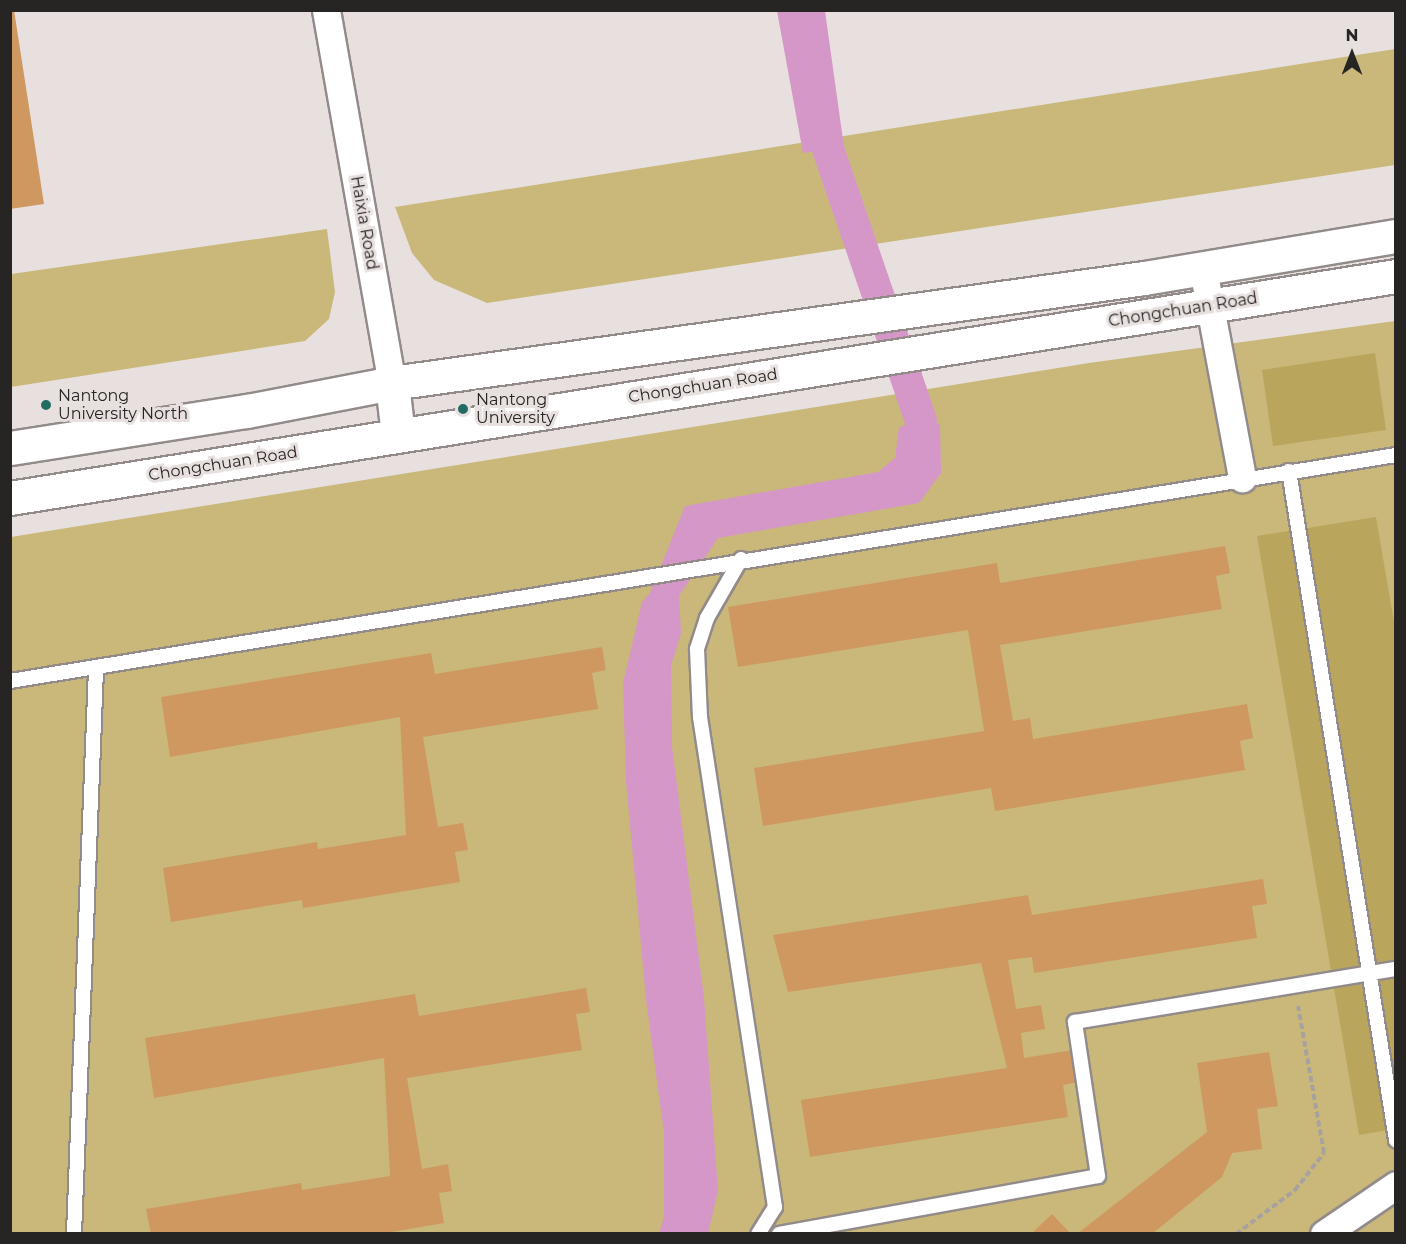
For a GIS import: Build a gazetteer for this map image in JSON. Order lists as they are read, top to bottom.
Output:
{
  "streets": {
    "main road": ["Haixia Road", "Chongchuan Road"]
  },
  "crossings": [
    ["Haixia Road", "Chongchuan Road"]
  ],
  "places": ["Nantong University North", "Nantong University"],
  "north": "top"
}
